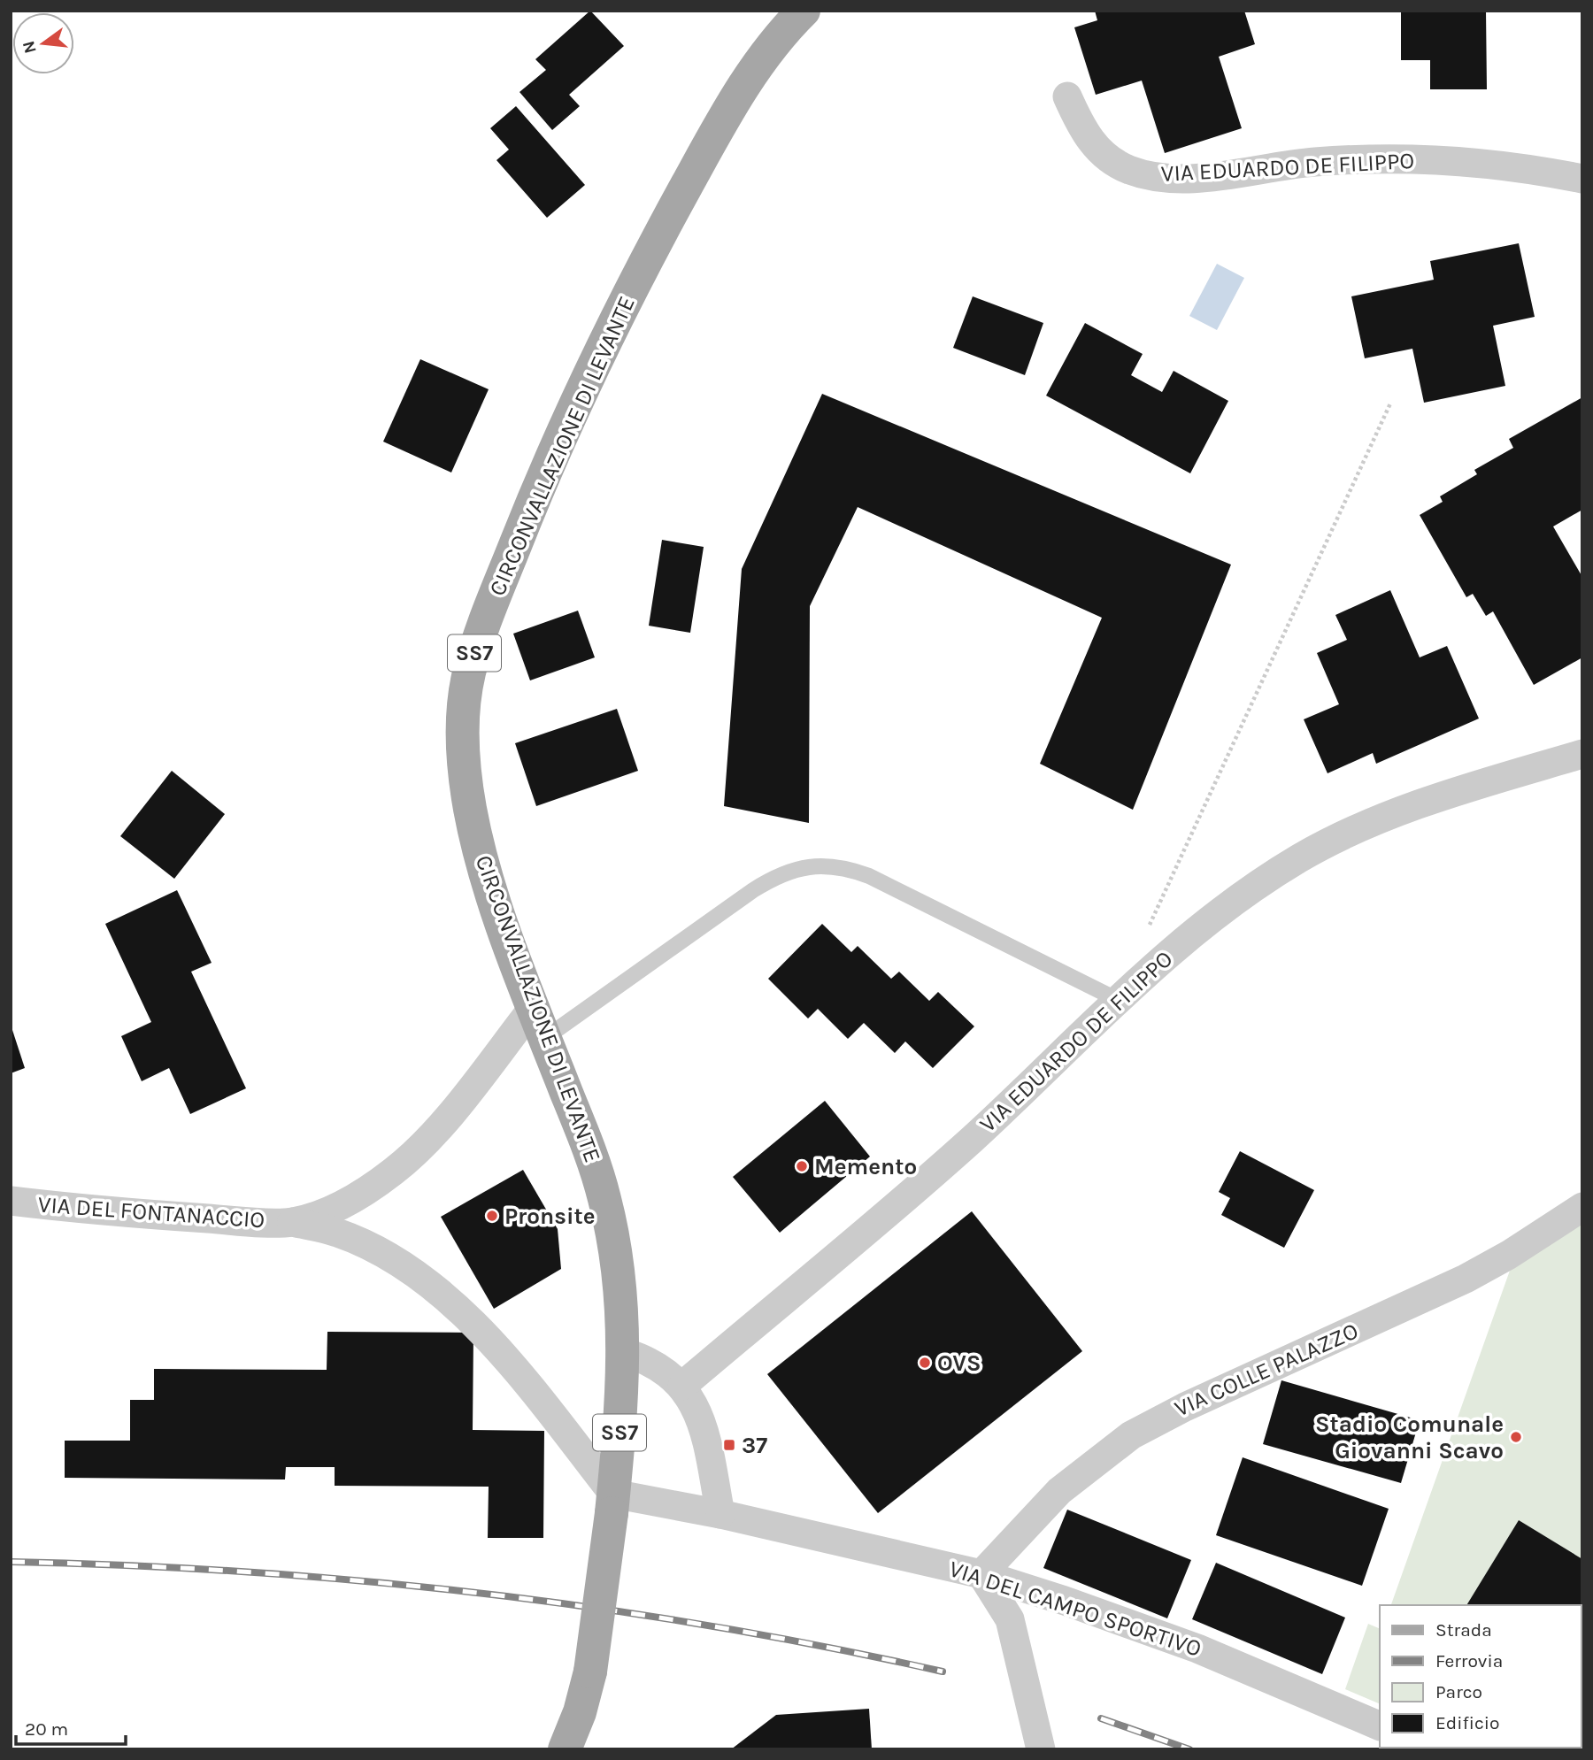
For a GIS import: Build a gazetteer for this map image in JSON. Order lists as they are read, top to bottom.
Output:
{
  "streets": {
    "main road": ["CIRCONVALLAZIONE DI LEVANTE", "SS7"],
    "street": [
      "VIA EDUARDO DE FILIPPO",
      "VIA DEL FONTANACCIO",
      "VIA COLLE PALAZZO",
      "VIA DEL CAMPO SPORTIVO"
    ]
  },
  "crossings": [
    ["CIRCONVALLAZIONE DI LEVANTE", "VIA DEL FONTANACCIO"],
    ["CIRCONVALLAZIONE DI LEVANTE", "VIA DEL CAMPO SPORTIVO"],
    ["VIA DEL FONTANACCIO", "VIA DEL CAMPO SPORTIVO"],
    ["VIA COLLE PALAZZO", "VIA DEL CAMPO SPORTIVO"]
  ],
  "places": {
    "other": [
      "Memento",
      "Pronsite",
      "OVS",
      "Stadio Comunale Giovanni Scavo"
    ],
    "transit": ["37"]
  },
  "legend": [
    "Strada",
    "Ferrovia",
    "Parco",
    "Edificio"
  ],
  "scale_bar": "20 m",
  "north": "left"
}
